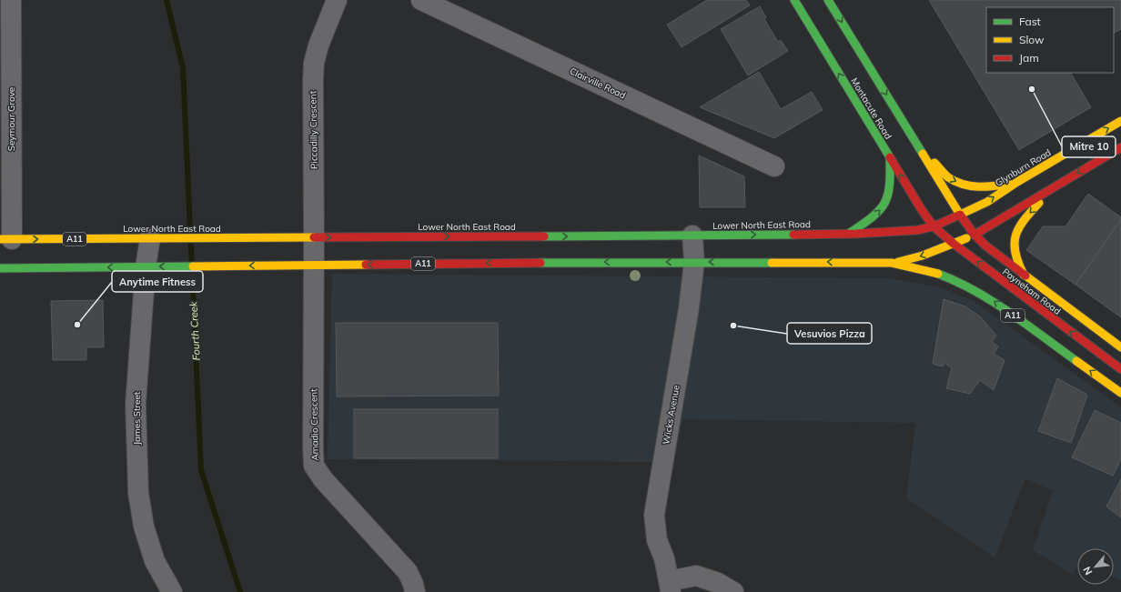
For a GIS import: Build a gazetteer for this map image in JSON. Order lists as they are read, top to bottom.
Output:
{
  "streets": {
    "main road": [
      "Montacute Road",
      "Glynburn Road",
      "Lower North East Road",
      "A11",
      "Payneham Road"
    ],
    "street": [
      "Clairville Road",
      "Seymour Grove",
      "Piccadilly Crescent",
      "Wicks Avenue",
      "James Street",
      "Amadio Crescent"
    ]
  },
  "crossings": [
    ["Montacute Road", "Glynburn Road"],
    ["Montacute Road", "Lower North East Road"],
    ["Montacute Road", "Payneham Road"],
    ["Seymour Grove", "Lower North East Road"],
    ["Piccadilly Crescent", "Lower North East Road"],
    ["Piccadilly Crescent", "A11"],
    ["Piccadilly Crescent", "Amadio Crescent"],
    ["Glynburn Road", "Lower North East Road"],
    ["Glynburn Road", "Payneham Road"],
    ["Lower North East Road", "Payneham Road"],
    ["Lower North East Road", "Wicks Avenue"],
    ["Lower North East Road", "James Street"],
    ["A11", "Wicks Avenue"],
    ["A11", "James Street"],
    ["A11", "Amadio Crescent"]
  ],
  "water": ["Fourth Creek"],
  "places": ["Mitre 10", "Anytime Fitness", "Vesuvios Pizza"],
  "legend": ["Fast", "Slow", "Jam"],
  "north": "bottom left"
}
